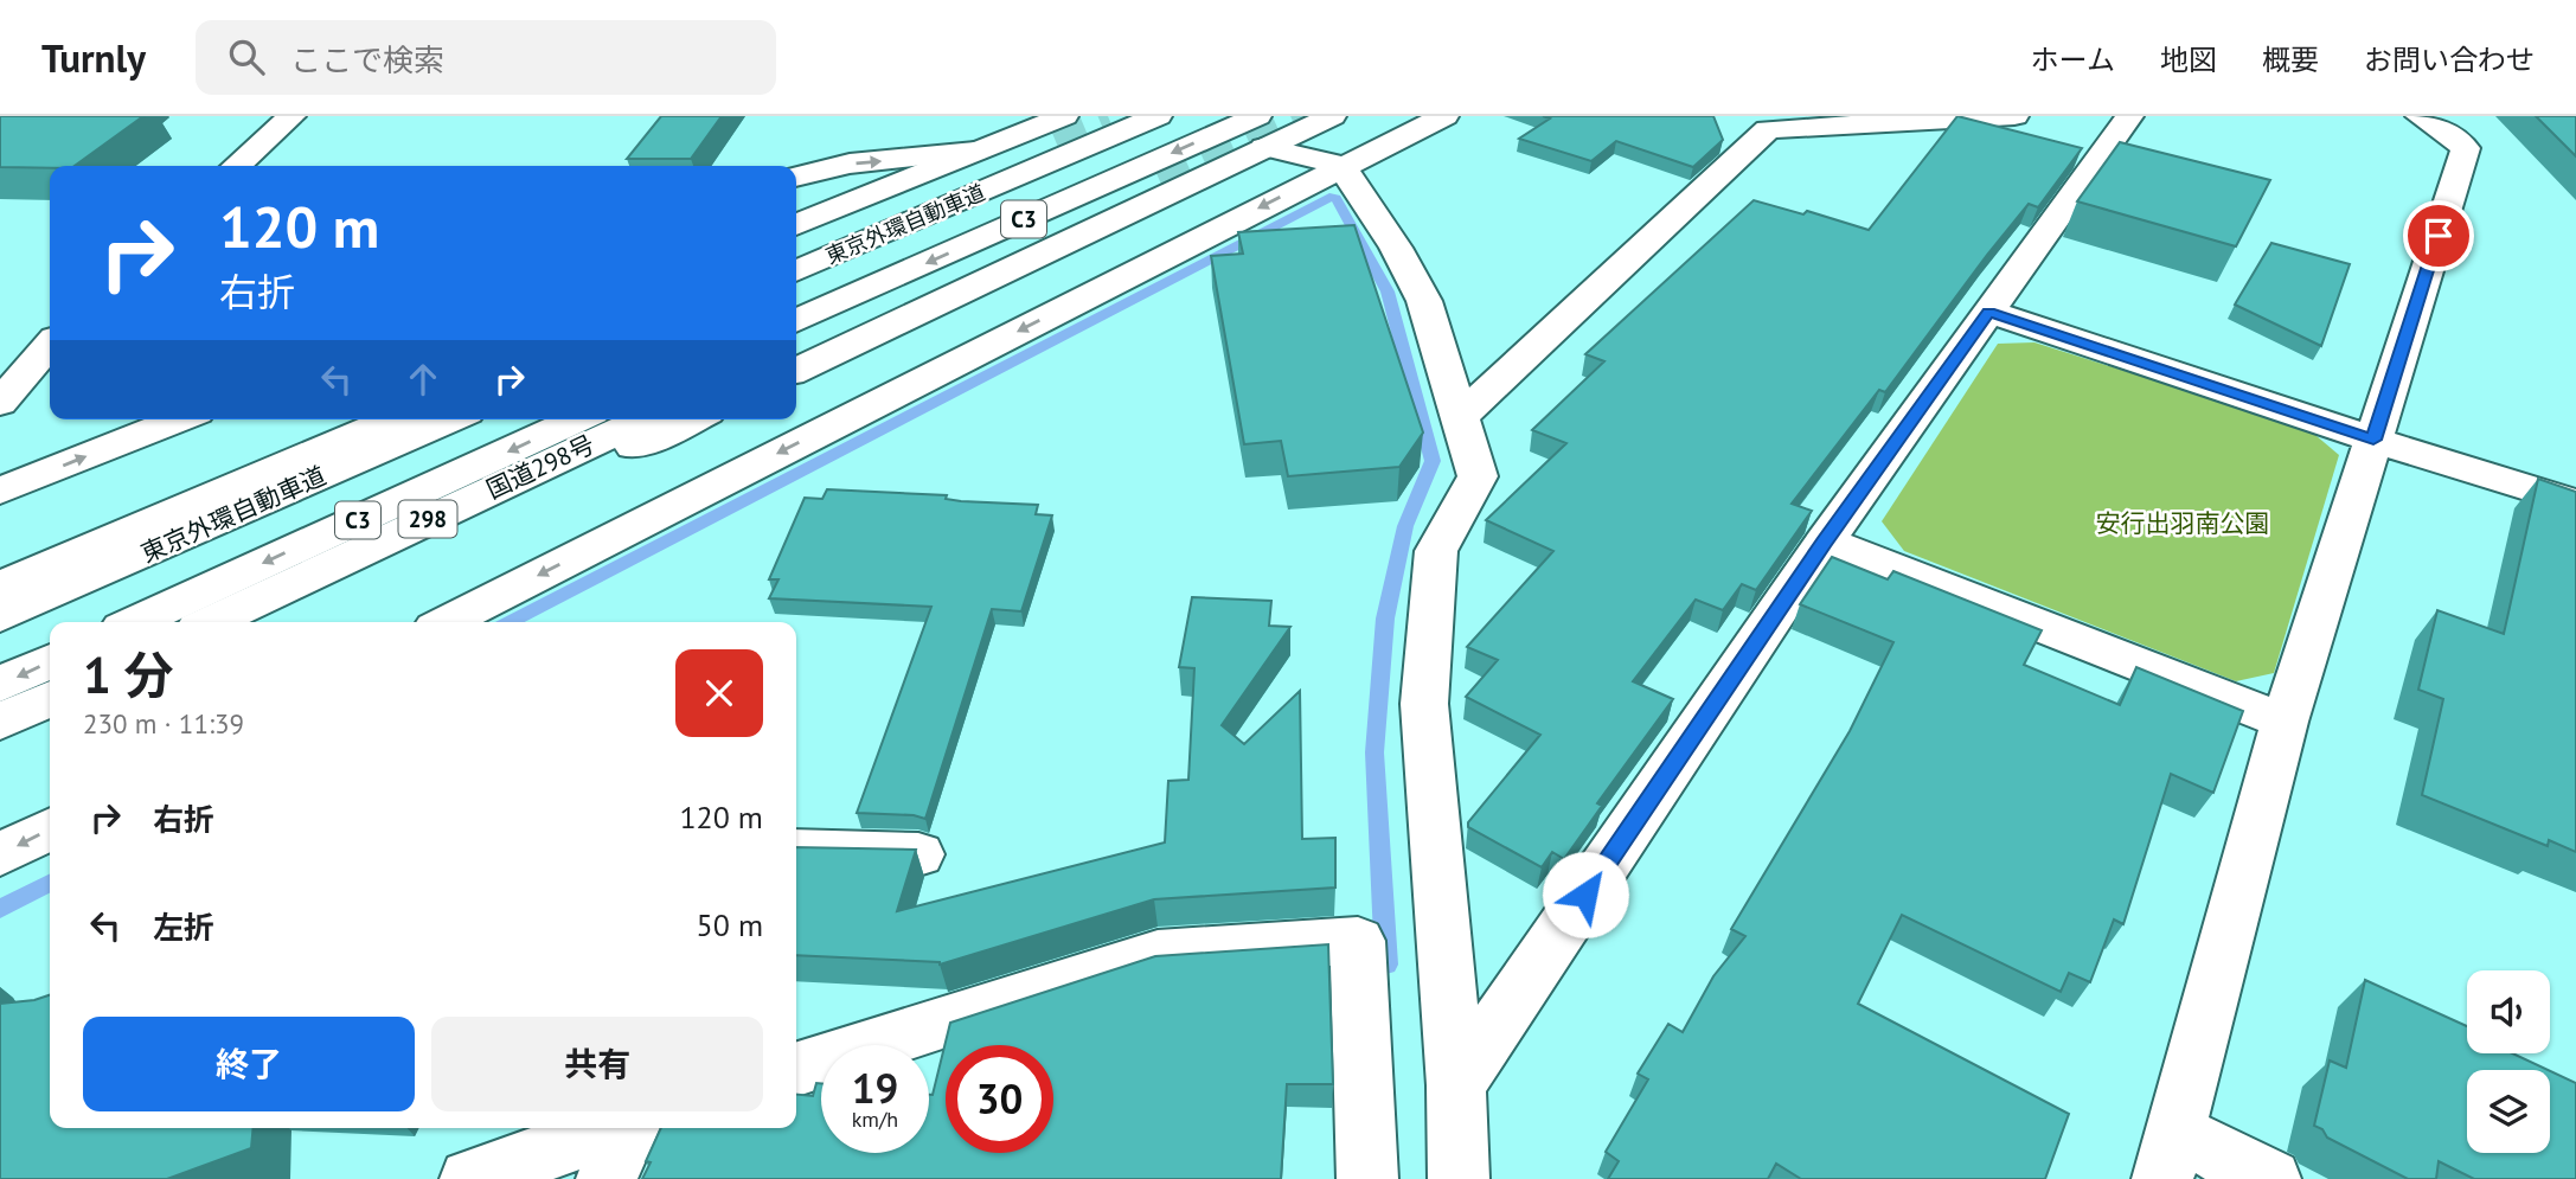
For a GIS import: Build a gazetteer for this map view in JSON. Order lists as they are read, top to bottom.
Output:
{
  "streets": {
    "main road": [
      "C3",
      "東京外環自動車道",
      "国道298号",
      "298"
    ]
  },
  "parks": ["安行出羽南公園"],
  "page": {
    "header": "Turnly",
    "search": "ここで検索",
    "nav": [
      "ホーム",
      "地図",
      "概要",
      "お問い合わせ"
    ],
    "turn": ["120 m", "右折"],
    "heading": ["1 分", "230 m · 11:39"],
    "list": [
      {
        "name": "右折",
        "value": "120 m"
      },
      {
        "name": "左折",
        "value": "50 m"
      }
    ],
    "buttons": ["終了", "共有"],
    "speed": "19 km/h",
    "limit": "30"
  }
}
